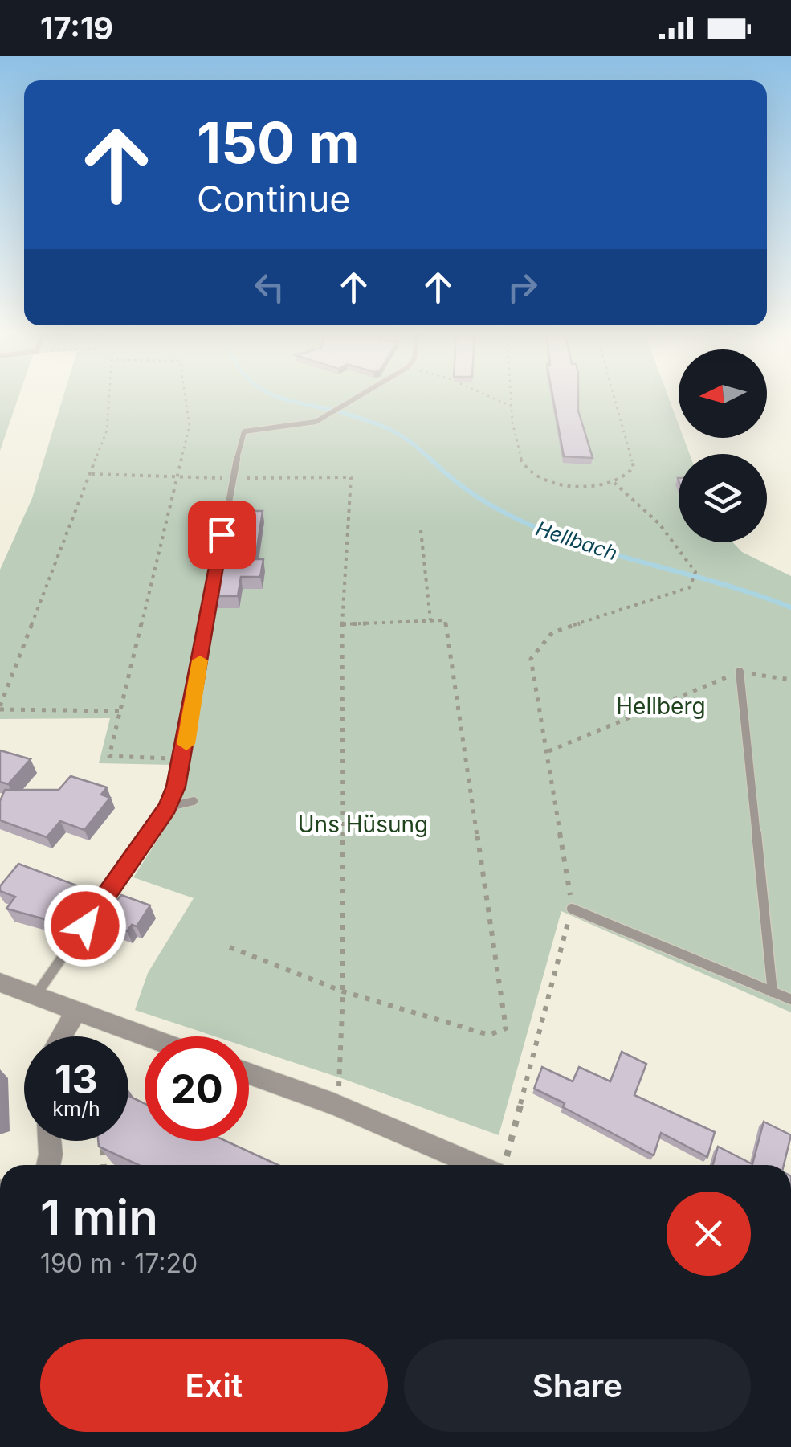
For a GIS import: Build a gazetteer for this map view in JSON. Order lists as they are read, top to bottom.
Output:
{
  "water": ["Hellbach"],
  "parks": ["Hellberg", "Uns Hüsung"],
  "north": "left",
  "page": {
    "status": "17:19",
    "turn": ["150 m", "Continue"],
    "speed": "13 km/h",
    "limit": "20",
    "heading": ["1 min", "190 m · 17:20"],
    "buttons": ["Exit", "Share"]
  }
}
